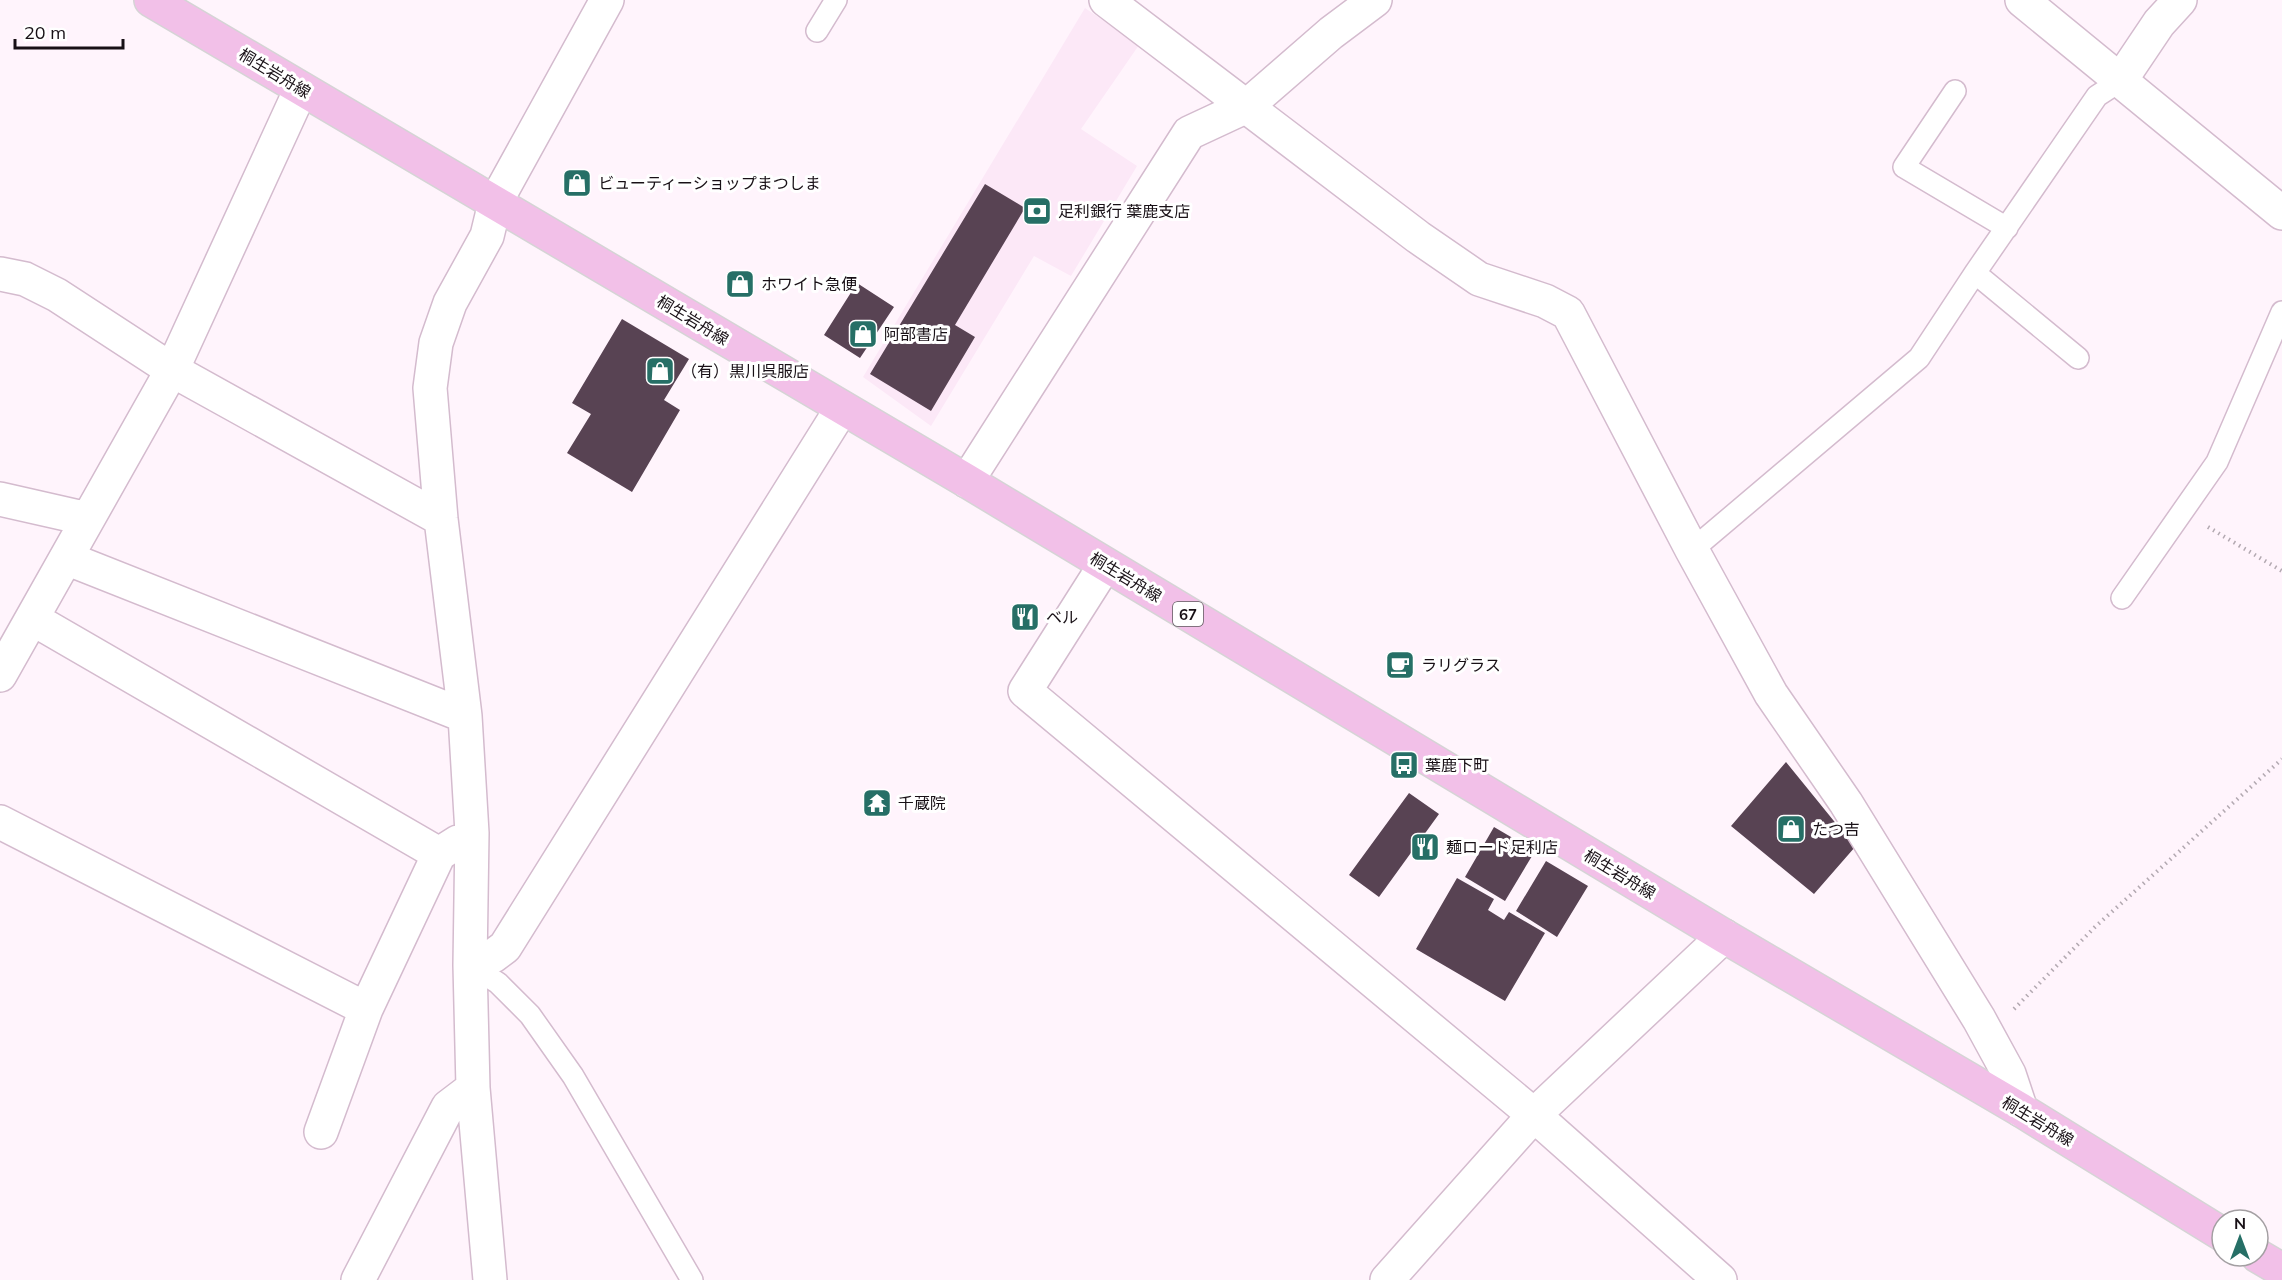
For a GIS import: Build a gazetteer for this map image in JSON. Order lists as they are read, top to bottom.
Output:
{
  "streets": {
    "main road": ["桐生岩舟線", "67"]
  },
  "places": {
    "shop": [
      "ビューティーショップまつしま",
      "ホワイト急便",
      "阿部書店",
      "（有）黒川呉服店",
      "たつ吉"
    ],
    "bank": ["足利銀行 葉鹿支店"],
    "restaurant": ["ベル", "麺ロード足利店"],
    "cafe": ["ラリグラス"],
    "bus stop": ["葉鹿下町"],
    "temple": ["千蔵院"]
  },
  "scale_bar": "20 m",
  "north": "top"
}
